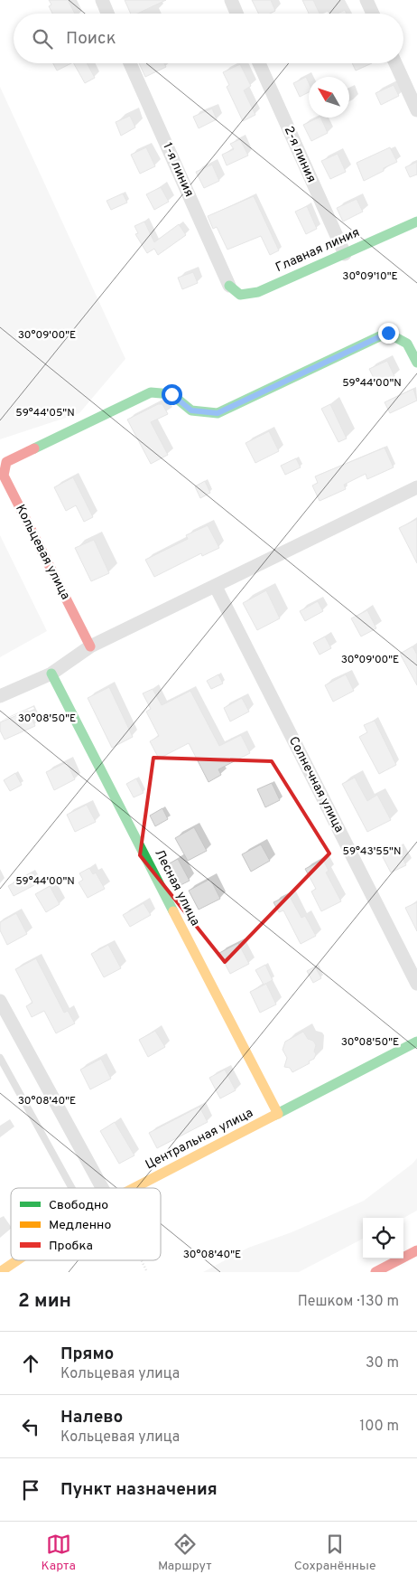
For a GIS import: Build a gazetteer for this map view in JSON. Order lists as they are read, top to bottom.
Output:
{
  "streets": {
    "street": [
      "2-я линия",
      "1-я линия",
      "Главная линия",
      "Кольцевая улица",
      "Солнечная улица",
      "Лесная улица",
      "Центральная улица"
    ]
  },
  "crossings": [
    ["2-я линия", "Главная линия"],
    ["1-я линия", "Главная линия"],
    ["Лесная улица", "Центральная улица"]
  ],
  "legend": ["Свободно", "Медленно", "Пробка"],
  "north": "top left",
  "page": {
    "search": "Поиск",
    "heading": ["2 мин", "Пешком · 130 m"],
    "list": [
      ["Прямо", "Кольцевая улица", "30 m"],
      ["Налево", "Кольцевая улица", "100 m"],
      "Пункт назначения"
    ],
    "nav": ["Карта", "Маршрут", "Сохранённые"]
  },
  "coordinates": [
    "30°09'10\"E",
    "30°09'00\"E",
    "59°44'00\"N",
    "59°44'05\"N",
    "30°08'50\"E",
    "59°43'55\"N",
    "30°08'40\"E"
  ]
}
